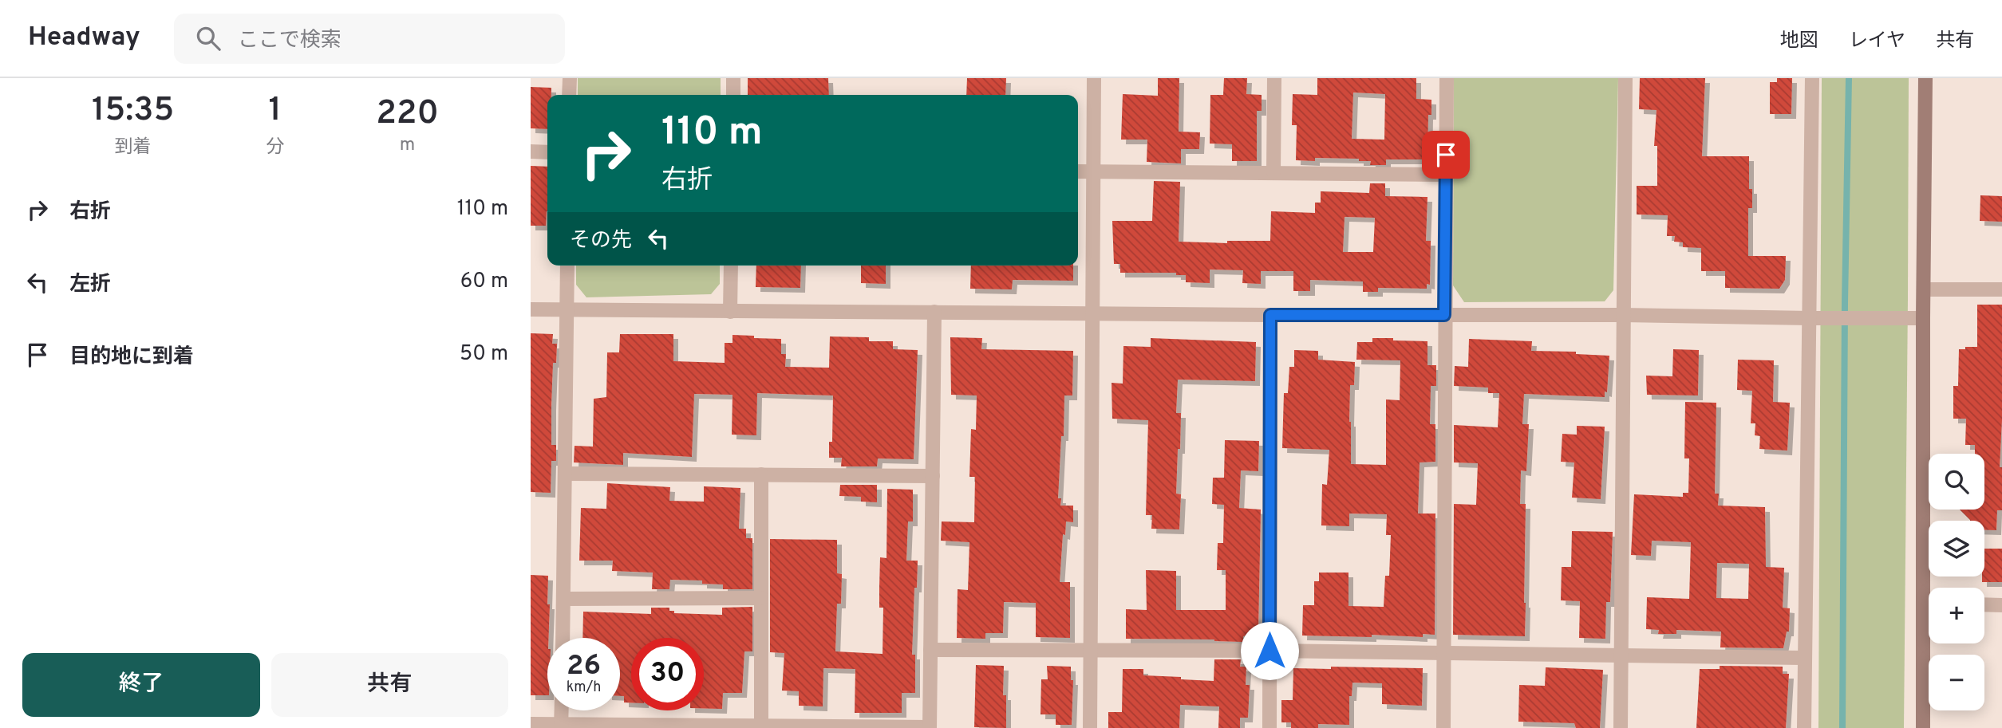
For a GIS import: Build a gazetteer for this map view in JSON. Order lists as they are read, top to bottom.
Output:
{
  "page": {
    "header": "Headway",
    "search": "ここで検索",
    "nav": ["地図", "レイヤ", "共有"],
    "eta": [
      "15:35",
      "到着",
      "1",
      "分",
      "220",
      "m"
    ],
    "turn": ["110 m", "右折"],
    "list": [
      {
        "name": "右折",
        "value": "110 m"
      },
      {
        "name": "左折",
        "value": "60 m"
      },
      {
        "name": "目的地に到着",
        "value": "50 m"
      }
    ],
    "then": "その先",
    "map_buttons": ["+", "−"],
    "speed": "26 km/h",
    "limit": "30",
    "buttons": ["終了", "共有"]
  }
}
